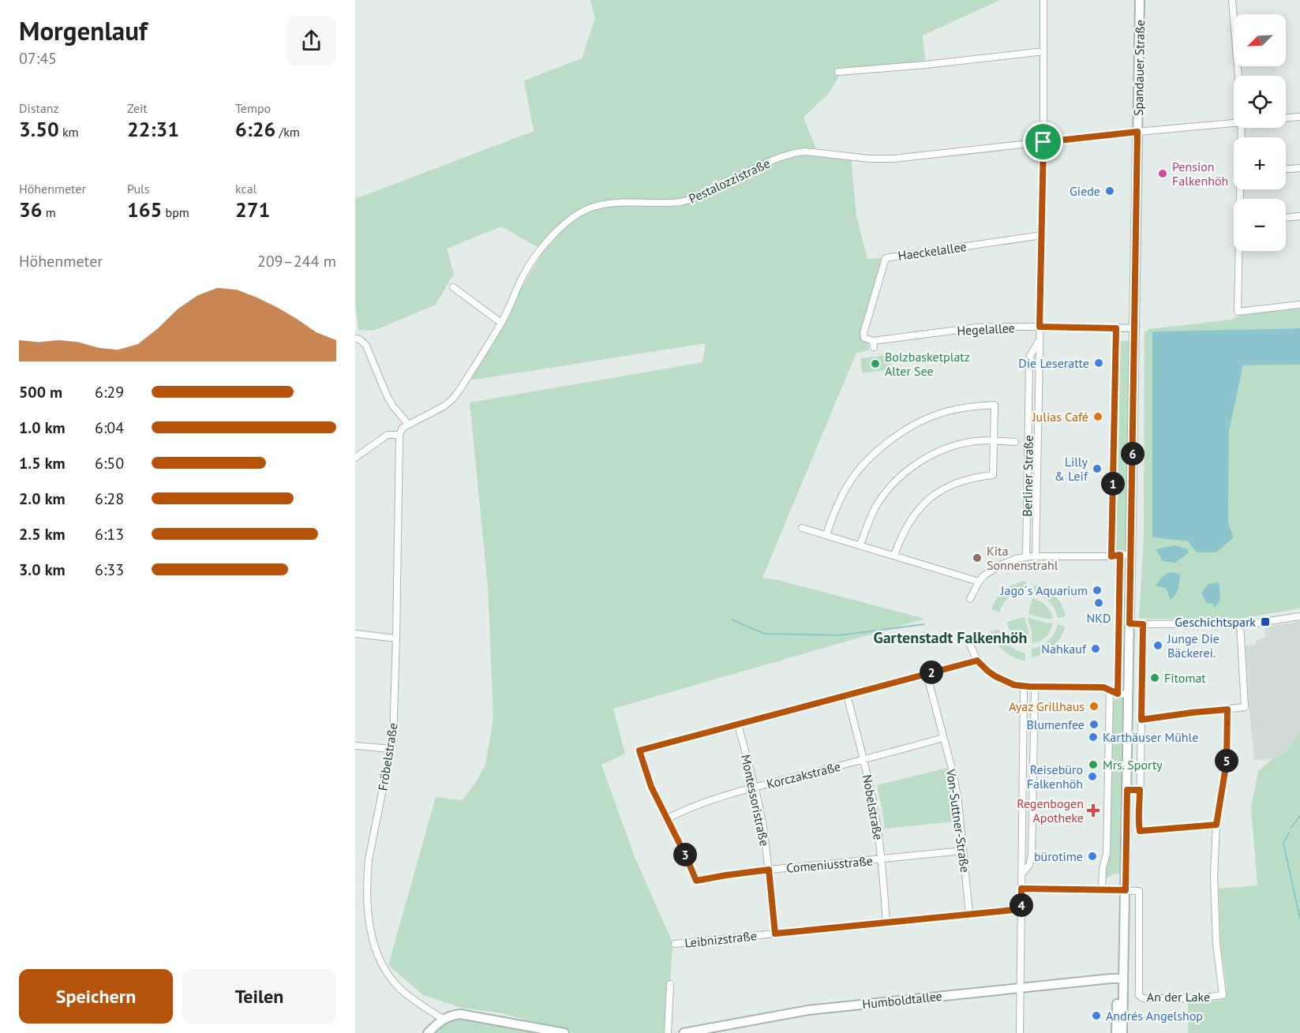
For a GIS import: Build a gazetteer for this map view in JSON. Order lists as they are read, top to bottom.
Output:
{
  "streets": {
    "main road": ["Spandauer Straße", "Humboldtallee"],
    "street": [
      "Pestalozzistraße",
      "Haeckelallee",
      "Hegelallee",
      "Berliner Straße",
      "Fröbelstraße",
      "Korczakstraße",
      "Montessoristraße",
      "Nobelstraße",
      "Von-Suttner-Straße",
      "Comeniusstraße",
      "Leibnizstraße",
      "An der Lake"
    ]
  },
  "crossings": [
    ["Spandauer Straße", "Pestalozzistraße"],
    ["Spandauer Straße", "Hegelallee"],
    ["Spandauer Straße", "An der Lake"],
    ["Spandauer Straße", "Humboldtallee"],
    ["Pestalozzistraße", "Berliner Straße"],
    ["Pestalozzistraße", "Fröbelstraße"],
    ["Haeckelallee", "Hegelallee"],
    ["Haeckelallee", "Berliner Straße"],
    ["Hegelallee", "Berliner Straße"],
    ["Korczakstraße", "Montessoristraße"],
    ["Korczakstraße", "Nobelstraße"],
    ["Korczakstraße", "Von-Suttner-Straße"],
    ["Korczakstraße", "Comeniusstraße"],
    ["Montessoristraße", "Comeniusstraße"],
    ["Montessoristraße", "Leibnizstraße"],
    ["Nobelstraße", "Comeniusstraße"],
    ["Nobelstraße", "Leibnizstraße"],
    ["Von-Suttner-Straße", "Comeniusstraße"],
    ["Von-Suttner-Straße", "Leibnizstraße"]
  ],
  "districts": ["Gartenstadt Falkenhöh"],
  "places": {
    "other": [
      "Pension Falkenhöh",
      "Giede",
      "Die Leseratte",
      "Bolzbasketplatz Alter See",
      "Julias Café",
      "Lilly & Leif",
      "Kita Sonnenstrahl",
      "Jago´s Aquarium",
      "NKD",
      "Junge Die Bäckerei.",
      "Nahkauf",
      "Fitomat",
      "Ayaz Grillhaus",
      "Blumenfee",
      "Karthäuser Mühle",
      "Mrs. Sporty",
      "Reisebüro Falkenhöh",
      "bürotime",
      "Andrés Angelshop"
    ],
    "transit": ["Geschichtspark"],
    "health": ["Regenbogen Apotheke"]
  },
  "north": "bottom left",
  "page": {
    "heading": ["Morgenlauf", "07:45"],
    "map_buttons": ["+", "−"],
    "stats": [
      ["Distanz", "3.50 km"],
      ["Zeit", "22:31"],
      ["Tempo", "6:26 /km"],
      ["Höhenmeter", "36 m"],
      ["Puls", "165 bpm"],
      ["kcal", "271"]
    ],
    "chart": ["Höhenmeter", "209–244 m"],
    "list": [
      {
        "name": "500 m",
        "note": "6:29"
      },
      {
        "name": "1.0 km",
        "note": "6:04"
      },
      {
        "name": "1.5 km",
        "note": "6:50"
      },
      {
        "name": "2.0 km",
        "note": "6:28"
      },
      {
        "name": "2.5 km",
        "note": "6:13"
      },
      {
        "name": "3.0 km",
        "note": "6:33"
      }
    ],
    "pins": [
      "6",
      "1",
      "2",
      "5",
      "3",
      "4"
    ],
    "buttons": ["Speichern", "Teilen"]
  }
}
